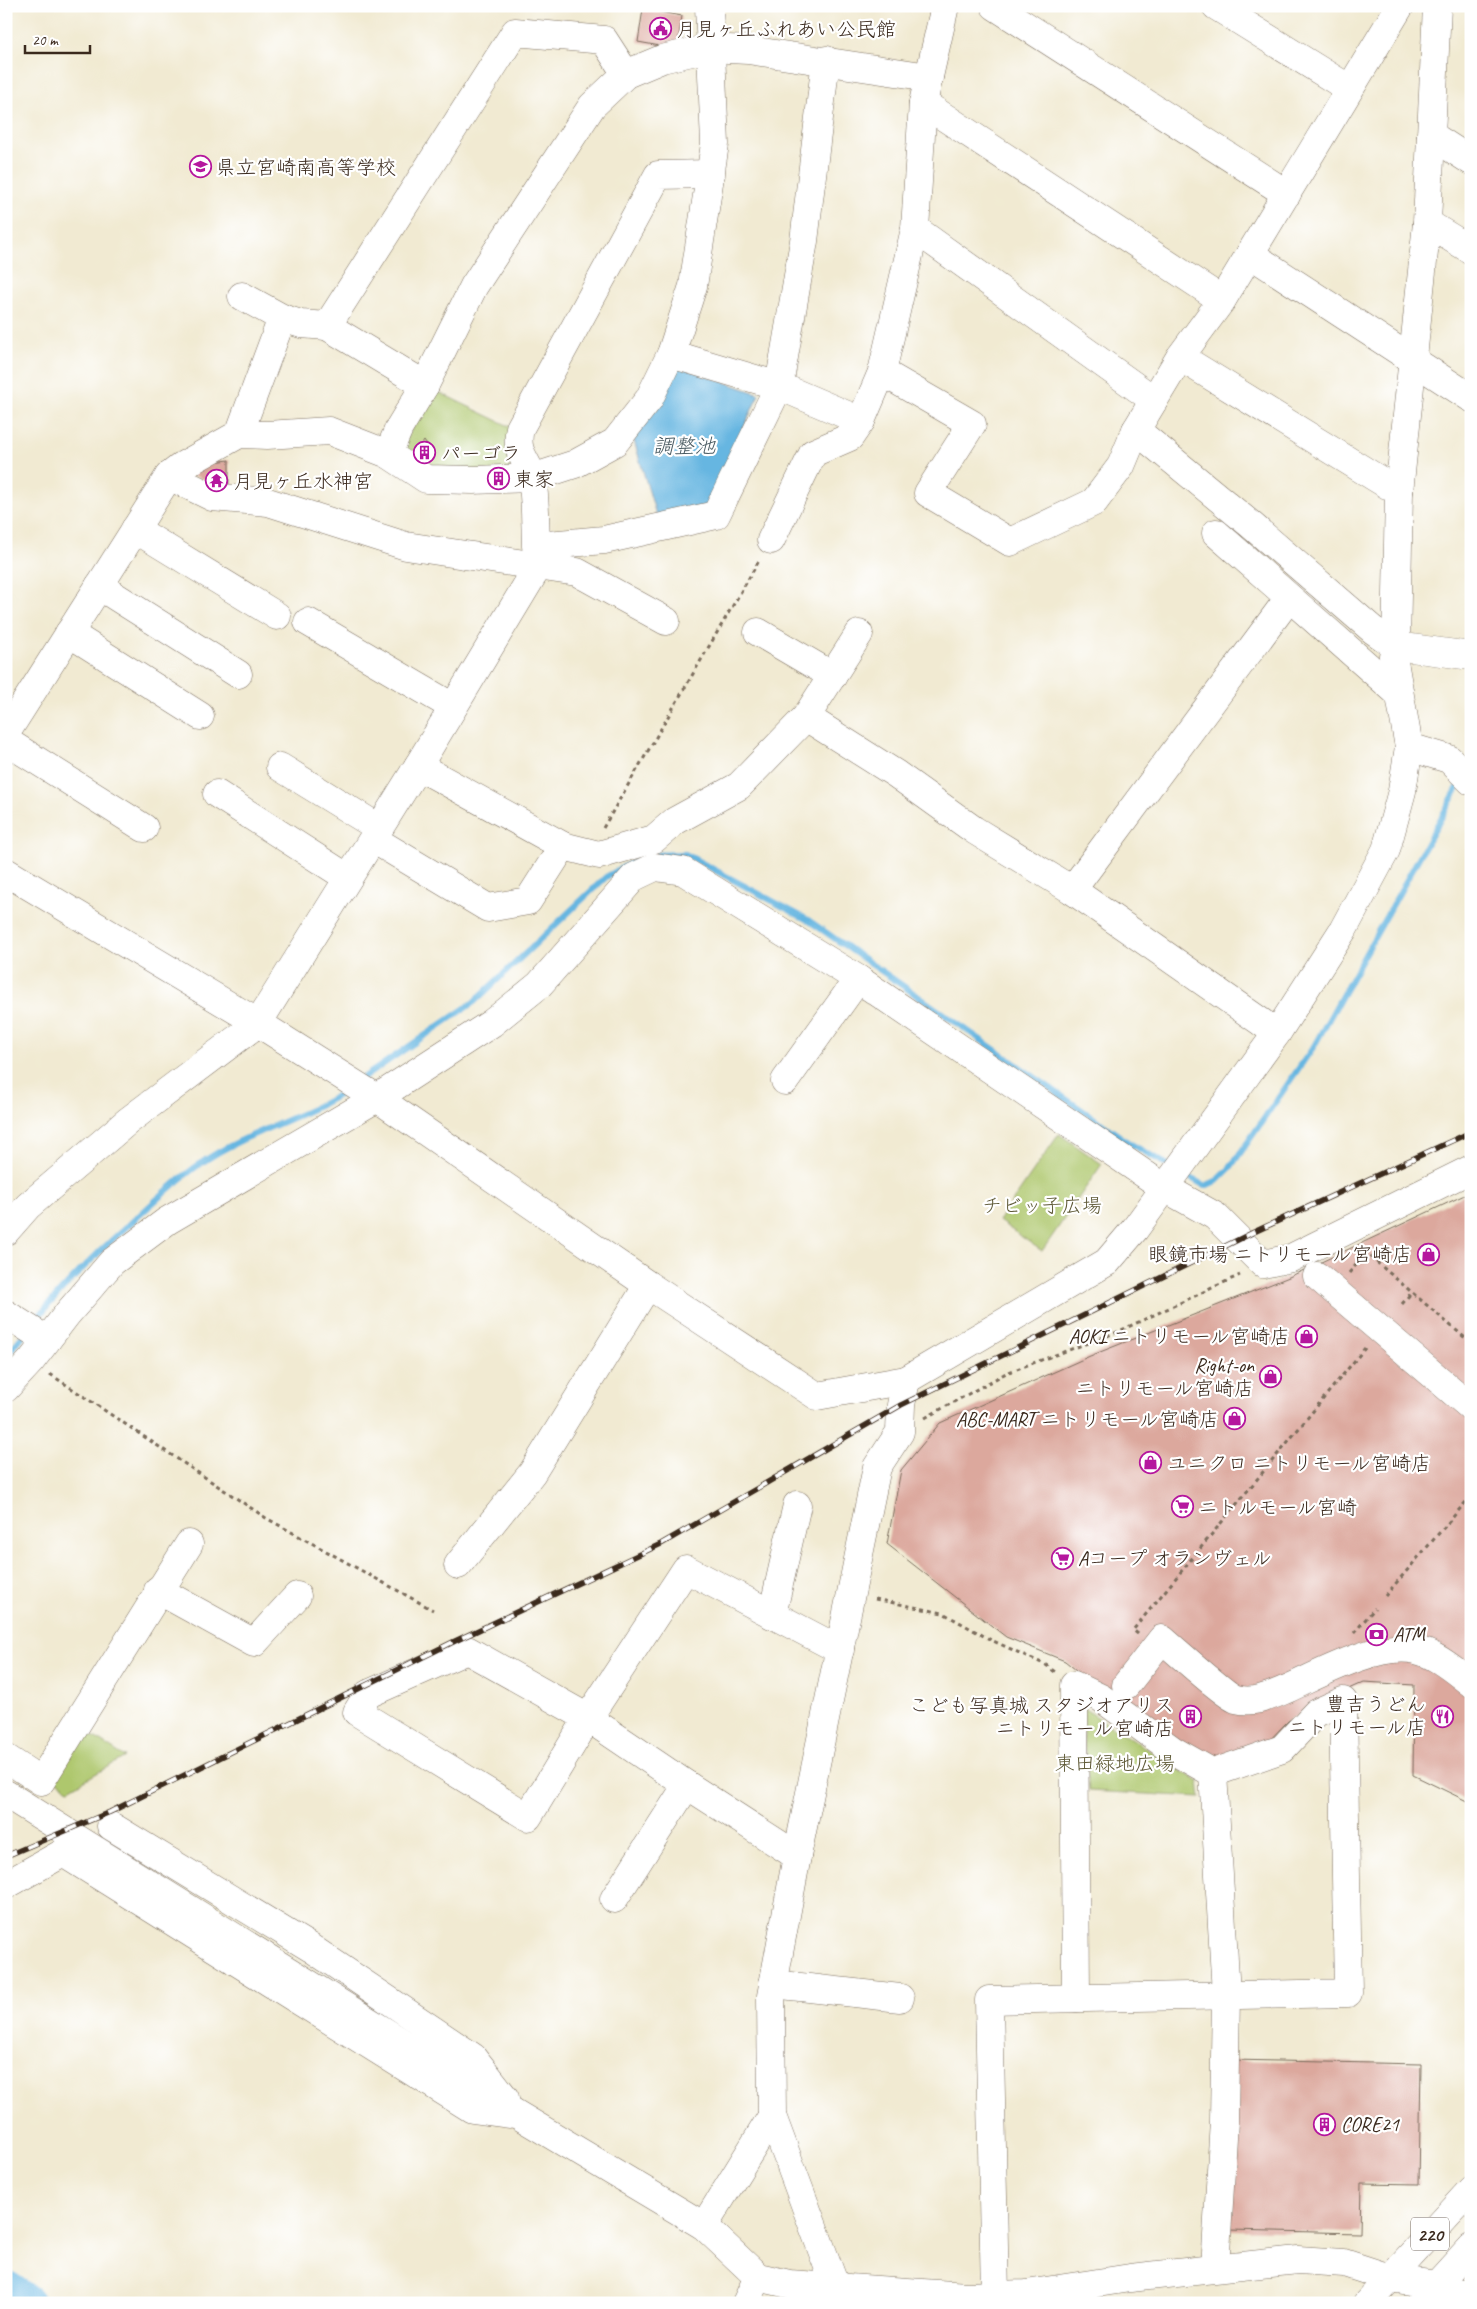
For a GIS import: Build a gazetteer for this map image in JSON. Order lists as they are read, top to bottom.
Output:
{
  "streets": {
    "main road": ["220"]
  },
  "water": ["調整池"],
  "parks": ["チビッ子広場", "東田緑地広場"],
  "places": {
    "public building": ["月見ヶ丘ふれあい公民館"],
    "school or university": ["県立宮崎南高等学校"],
    "building": [
      "パーゴラ",
      "東家",
      "こども写真城 スタジオアリス ニトリモール宮崎店",
      "CORE21"
    ],
    "temple": ["月見ヶ丘水神宮"],
    "shop": [
      "眼鏡市場 ニトリモール宮崎店",
      "AOKI ニトリモール宮崎店",
      "Right-on ニトリモール宮崎店",
      "ABC-MART ニトリモール宮崎店",
      "ユニクロ ニトリモール宮崎店"
    ],
    "supermarket": ["ニトルモール宮崎", "Aコープ オランヴェル"],
    "bank": ["ATM"],
    "restaurant": ["豊吉うどん ニトリモール店"]
  },
  "scale_bar": "20 m"
}
